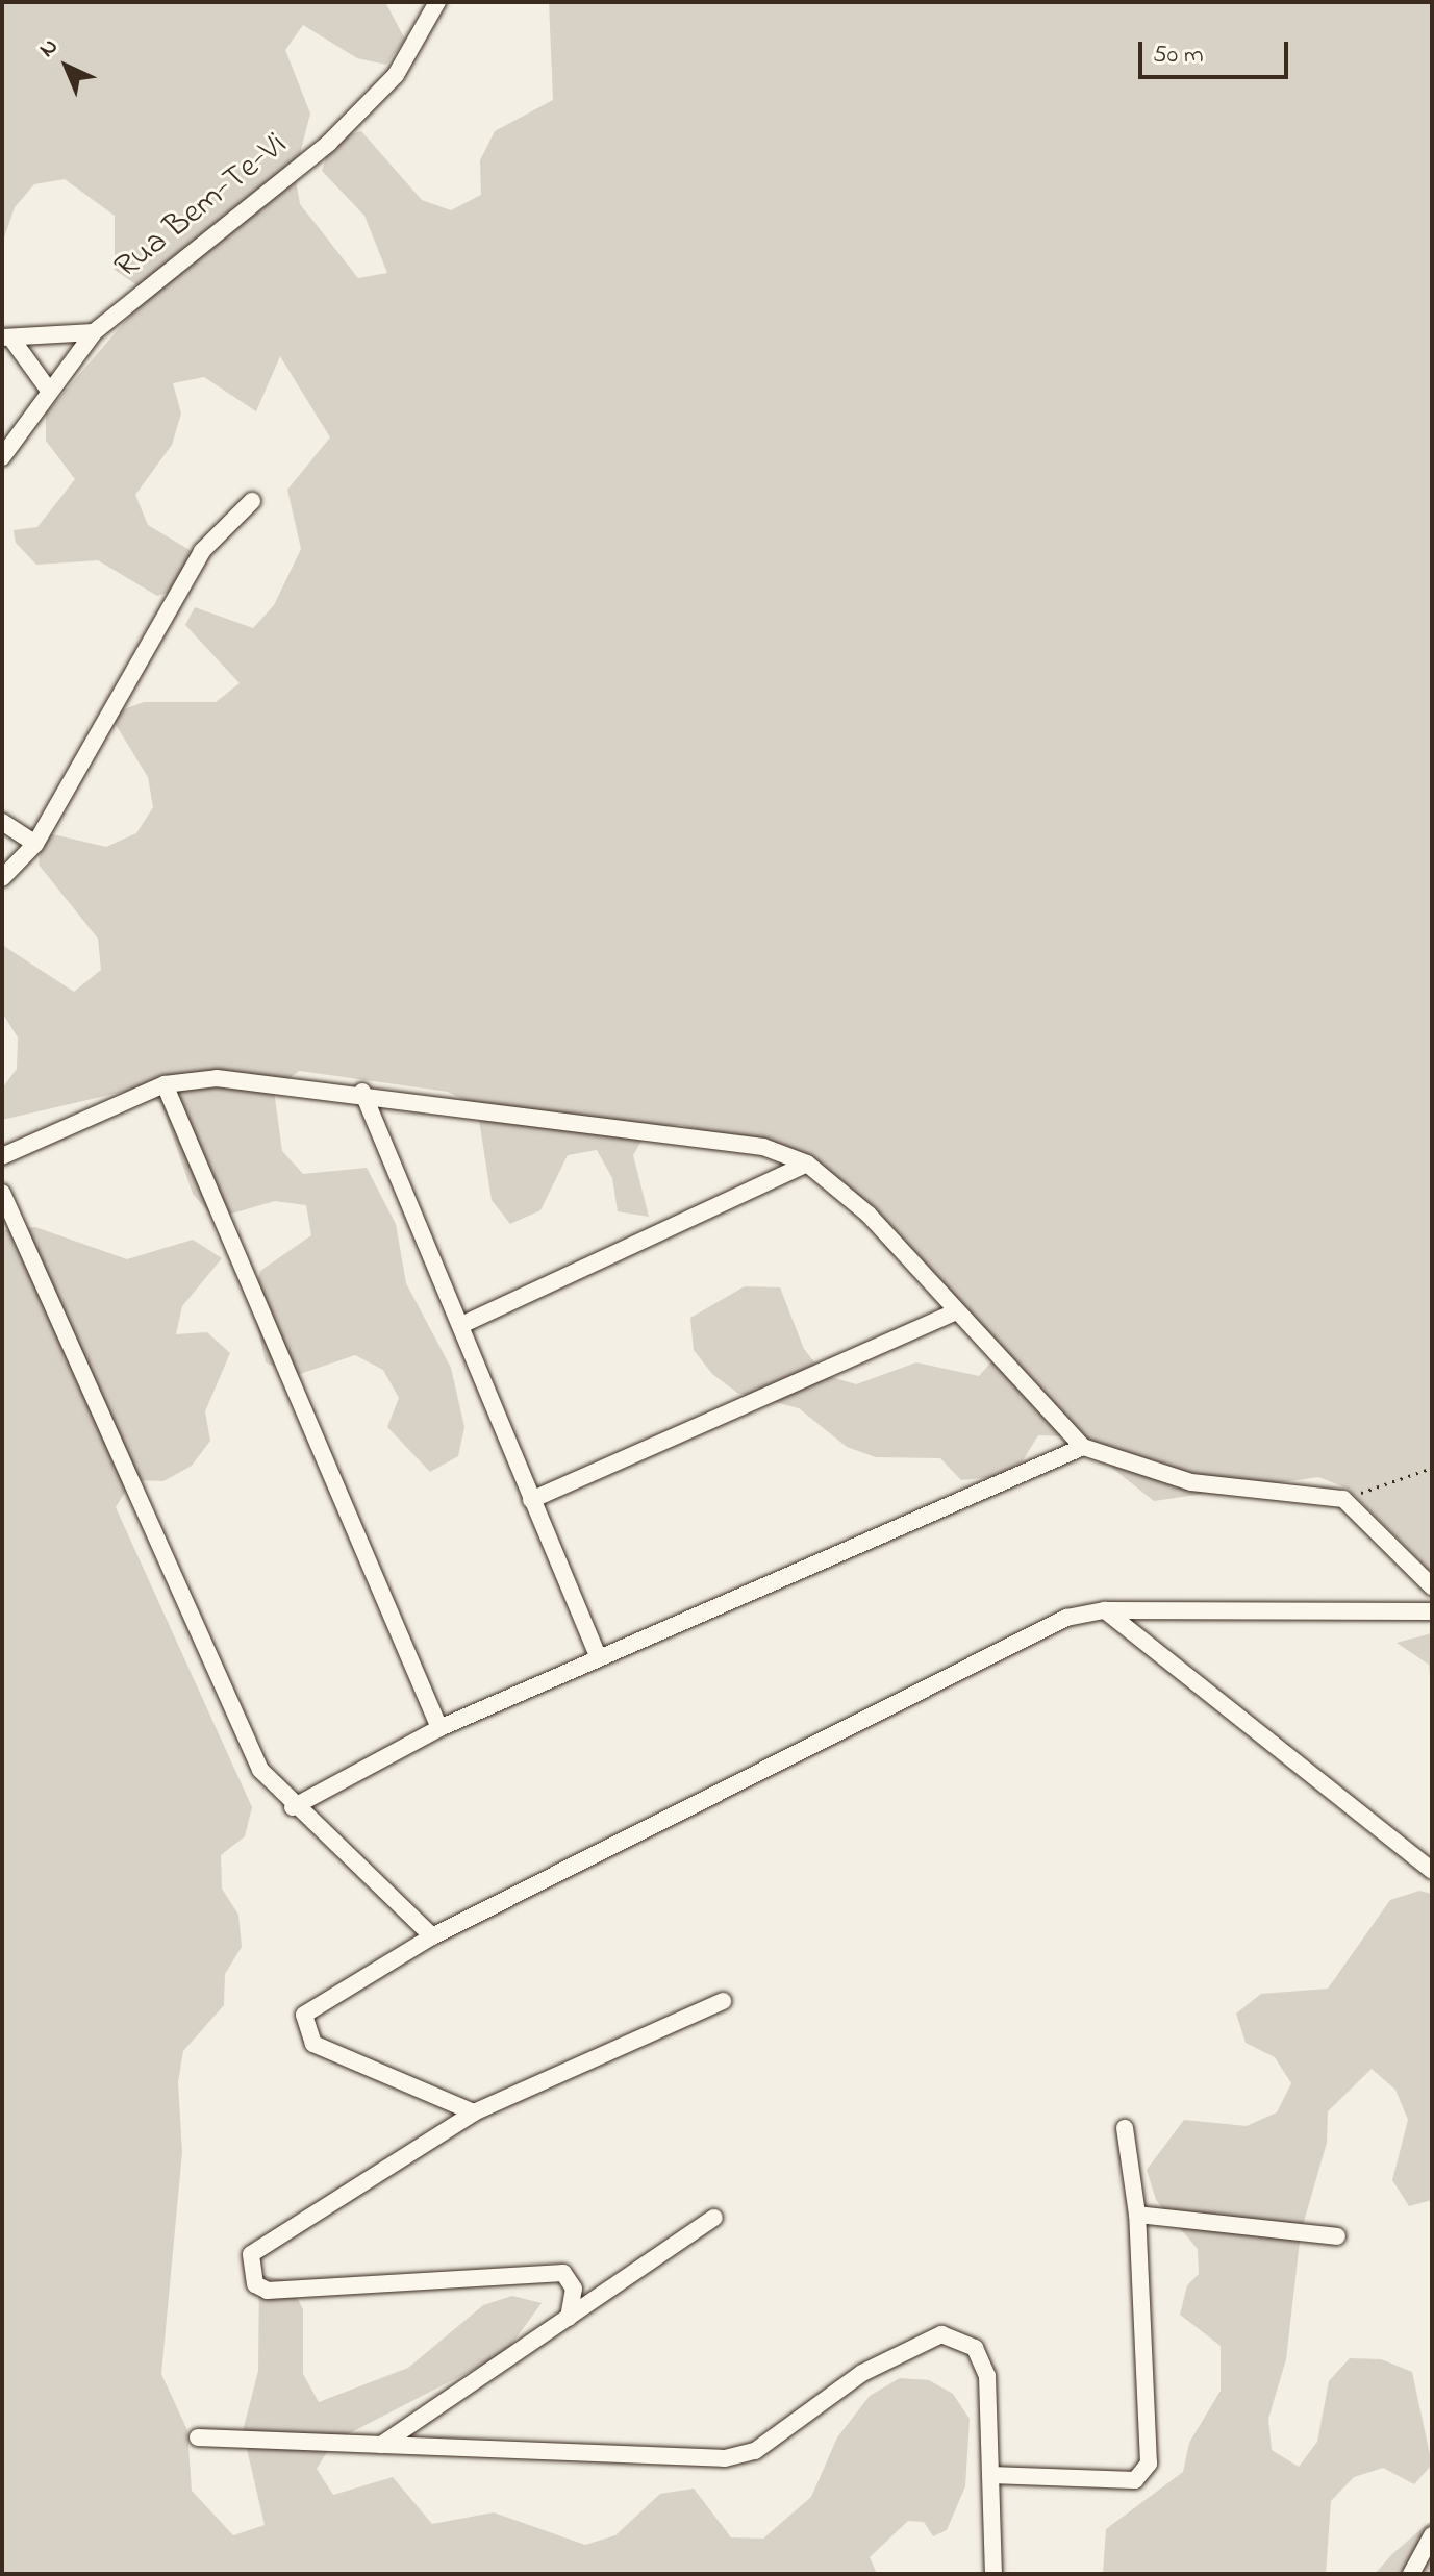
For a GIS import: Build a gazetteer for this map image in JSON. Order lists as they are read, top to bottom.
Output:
{
  "streets": {
    "street": ["Rua Bem-Te-Vi"]
  },
  "scale_bar": "50 m",
  "north": "top left"
}
